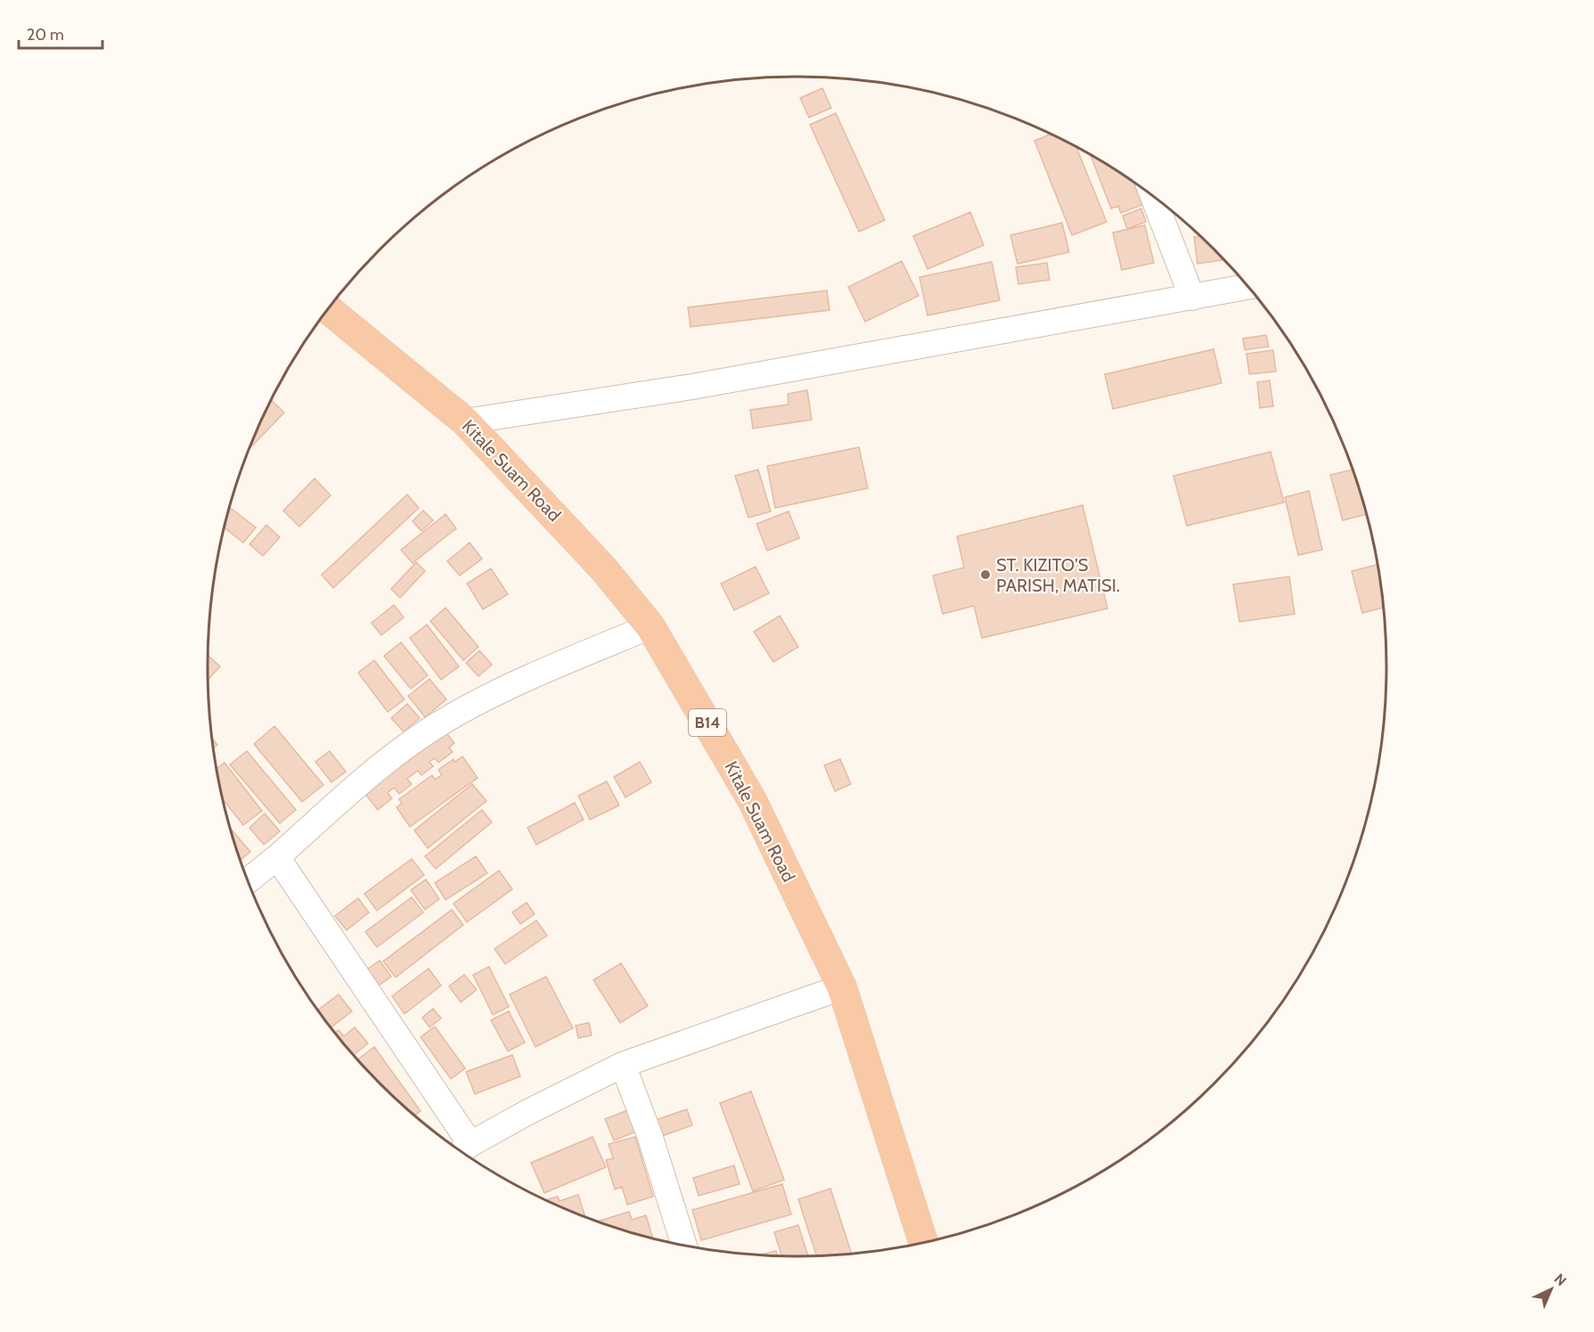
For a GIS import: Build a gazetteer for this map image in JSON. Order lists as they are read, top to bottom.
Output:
{
  "streets": {
    "highway": ["Kitale Suam Road", "B14"]
  },
  "places": ["ST. KIZITO'S PARISH, MATISI."],
  "scale_bar": "20 m",
  "north": "top right"
}
